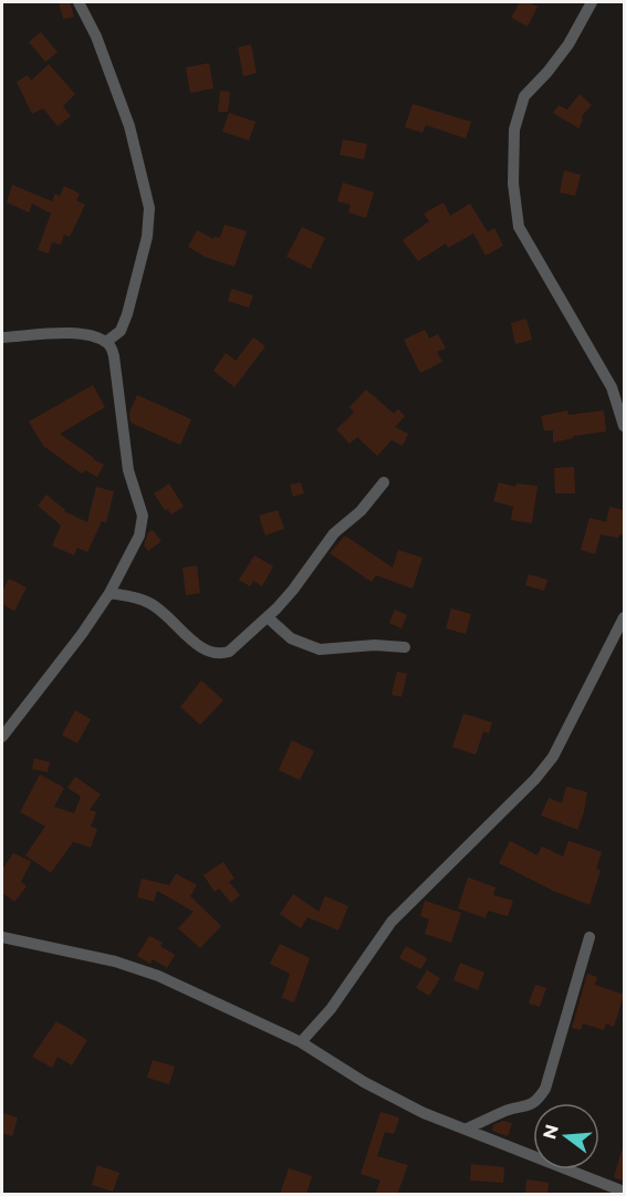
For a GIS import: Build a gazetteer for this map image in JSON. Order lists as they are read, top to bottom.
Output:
{
  "north": "left"
}
